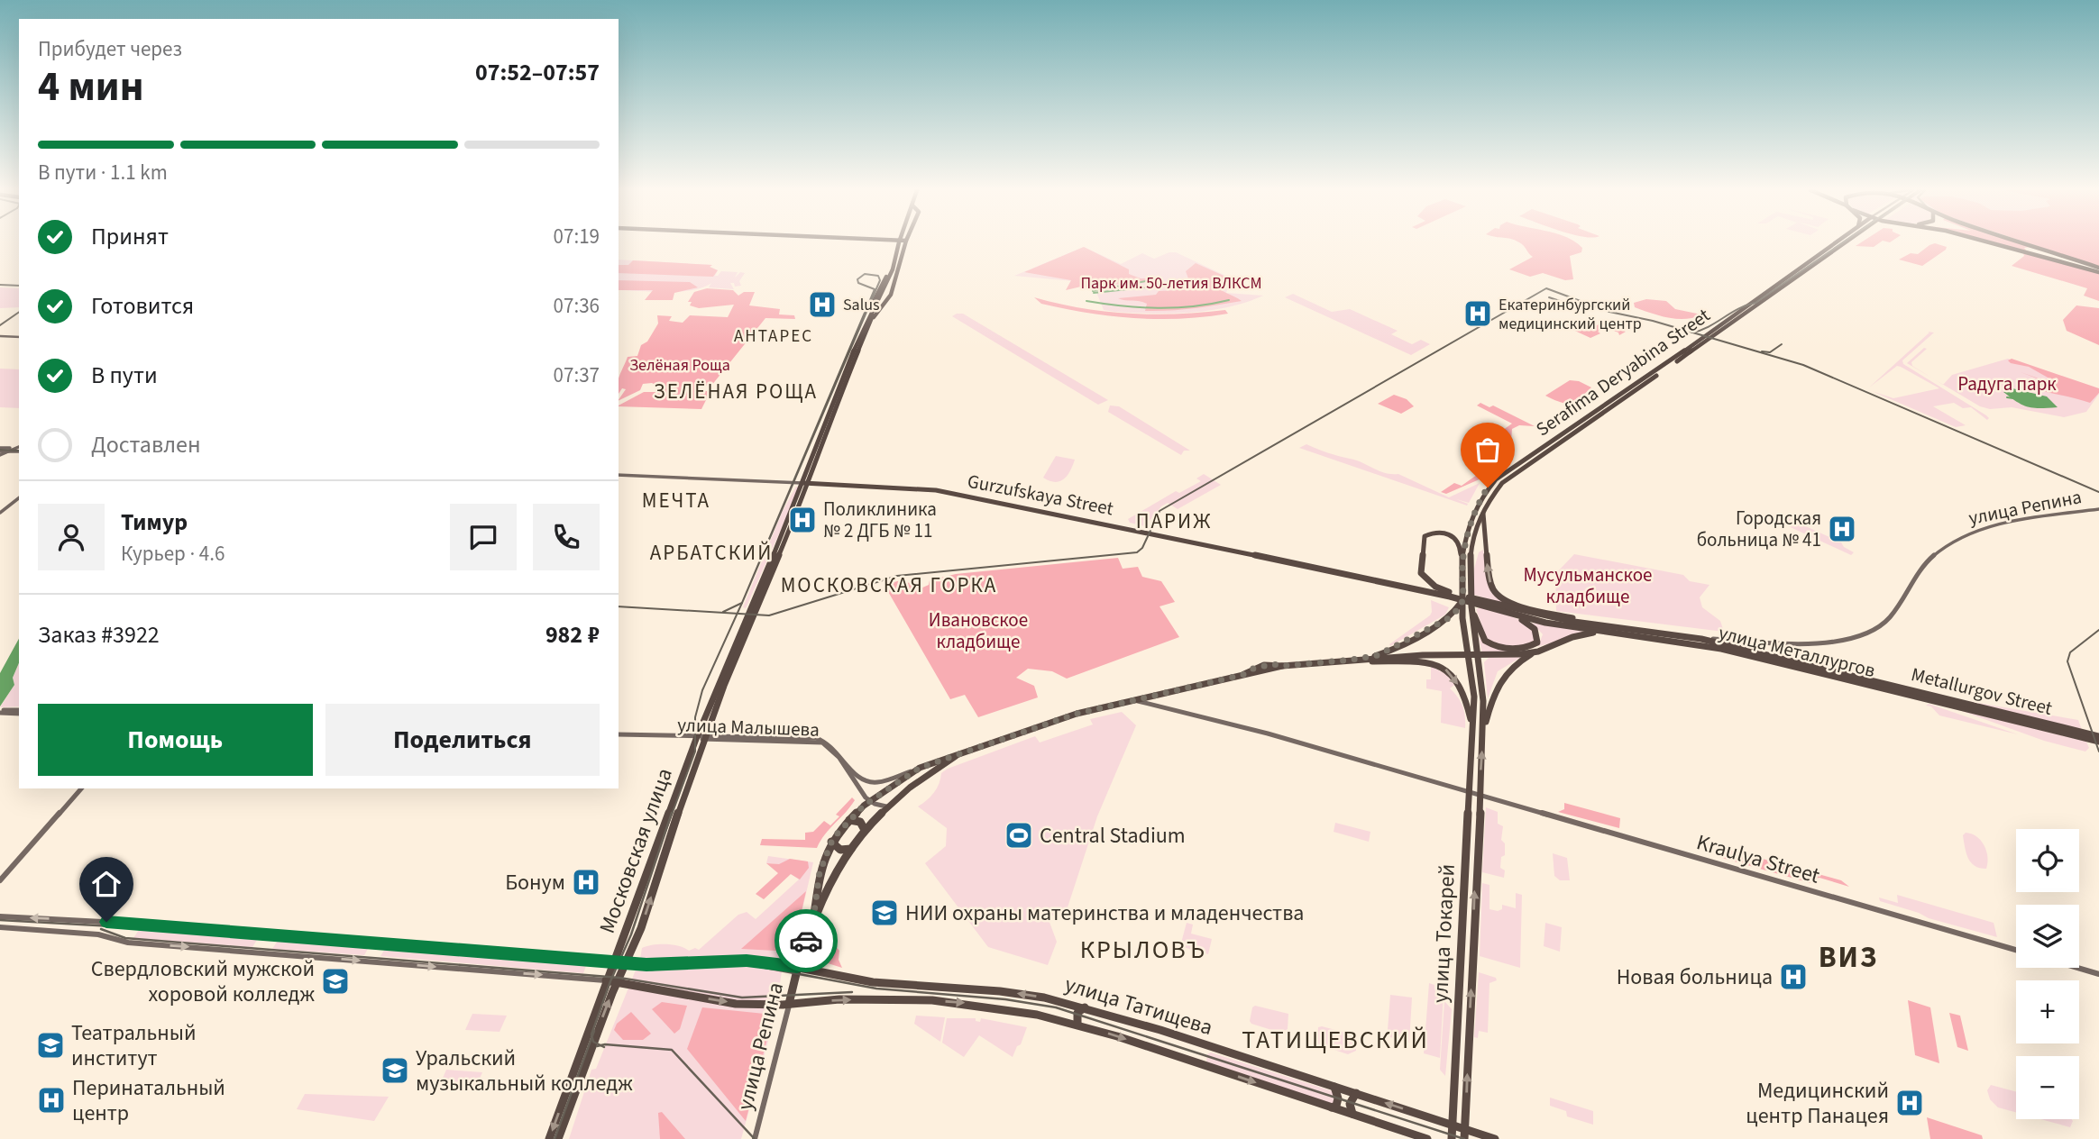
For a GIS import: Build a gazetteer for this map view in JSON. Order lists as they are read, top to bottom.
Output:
{
  "streets": {
    "main road": [
      "Serafima Deryabina Street",
      "Gurzufskaya Street",
      "улица Репина",
      "улица Металлургов",
      "Metallurgov Street",
      "улица Малышева",
      "Московская улица",
      "Kraulya Street",
      "улица Токарей",
      "улица Татищева"
    ]
  },
  "crossings": [
    ["Serafima Deryabina Street", "улица Токарей"],
    ["Gurzufskaya Street", "Московская улица"],
    ["улица Репина", "улица Металлургов"],
    ["улица Репина", "Metallurgov Street"],
    ["улица Репина", "улица Малышева"],
    ["улица Репина", "улица Татищева"],
    ["улица Металлургов", "Metallurgov Street"],
    ["улица Малышева", "Московская улица"],
    ["Московская улица", "улица Татищева"],
    ["Kraulya Street", "улица Токарей"],
    ["улица Токарей", "улица Татищева"]
  ],
  "districts": [
    "АНТАРЕС",
    "ЗЕЛЁНАЯ РОЩА",
    "МЕЧТА",
    "ПАРИЖ",
    "АРБАТСКИЙ",
    "МОСКОВСКАЯ ГОРКА",
    "КРЫЛОВЪ",
    "ВИЗ",
    "ТАТИЩЕВСКИЙ"
  ],
  "parks": [
    "Парк им. 50-летия ВЛКСМ",
    "Зелёная Роща",
    "Радуга парк",
    "Мусульманское кладбище",
    "Ивановское кладбище"
  ],
  "places": {
    "hospital": [
      "Salus",
      "Екатеринбургский медицинский центр",
      "Поликлиника № 2 ДГБ № 11",
      "Городская больница № 41",
      "Бонум",
      "Новая больница",
      "Перинатальный центр",
      "Медицинский центр Панацея"
    ],
    "sports": ["Central Stadium"],
    "school or university": [
      "НИИ охраны материнства и младенчества",
      "Свердловский мужской хоровой колледж",
      "Театральный институт",
      "Уральский музыкальный колледж"
    ]
  },
  "page": {
    "heading": ["4 мин", "Прибудет через", "07:52–07:57"],
    "panel": [
      "Тимур",
      "Курьер · 4.6",
      "Заказ #3922",
      "982 ₽"
    ],
    "bar": "В пути · 1.1 km",
    "list": [
      ["Принят", "07:19"],
      ["Готовится", "07:36"],
      ["В пути", "07:37"],
      "Доставлен"
    ],
    "buttons": ["Помощь", "Поделиться"],
    "map_buttons": ["+", "−"]
  }
}
